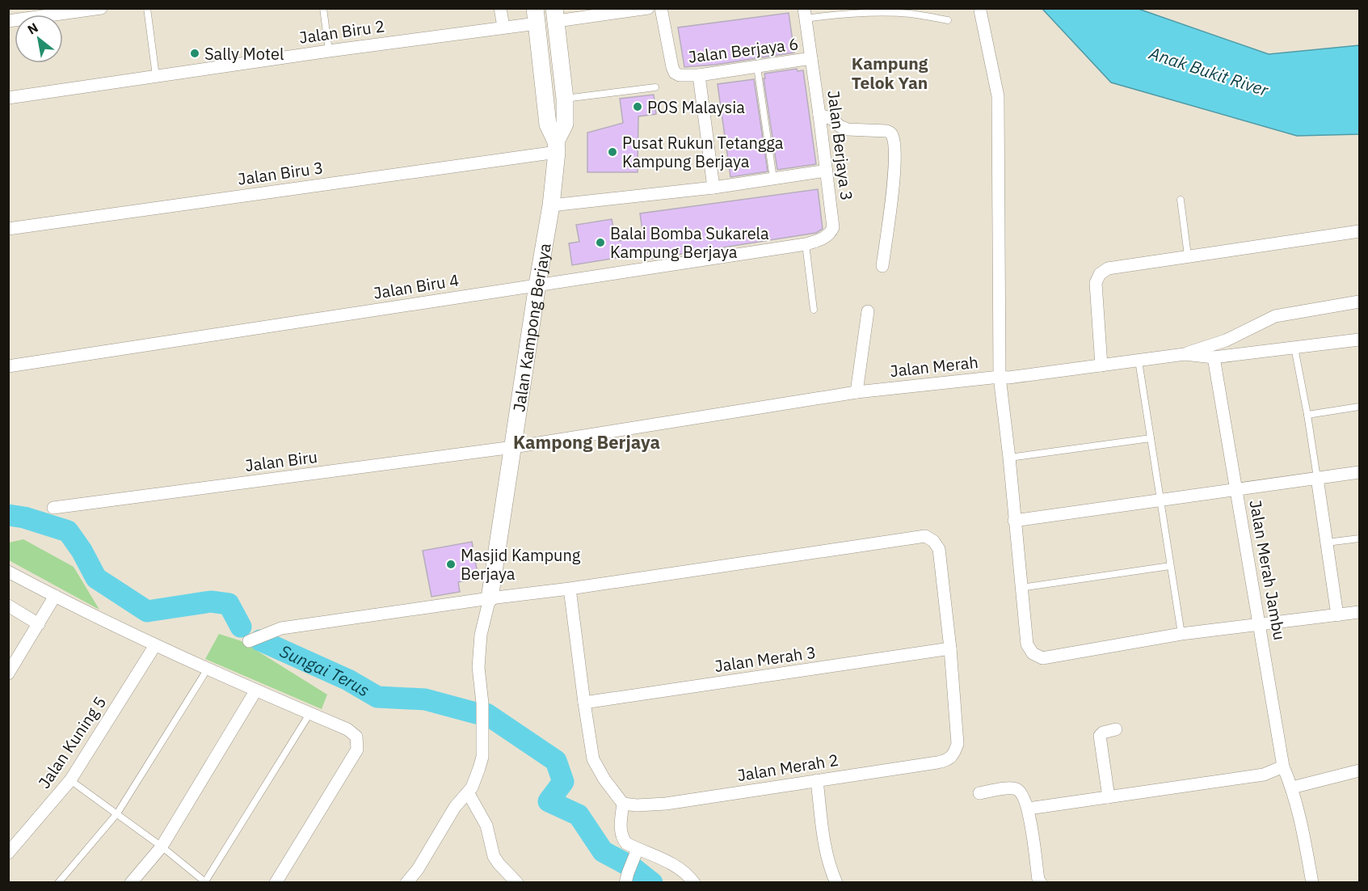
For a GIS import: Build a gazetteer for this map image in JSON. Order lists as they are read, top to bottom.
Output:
{
  "streets": {
    "street": [
      "Jalan Biru 2",
      "Jalan Berjaya 6",
      "Jalan Berjaya 3",
      "Jalan Biru 3",
      "Jalan Biru 4",
      "Jalan Kampong Berjaya",
      "Jalan Merah",
      "Jalan Biru",
      "Jalan Merah Jambu",
      "Jalan Merah 3",
      "Jalan Kuning 5",
      "Jalan Merah 2"
    ]
  },
  "crossings": [
    ["Jalan Biru 2", "Jalan Kampong Berjaya"],
    ["Jalan Berjaya 6", "Jalan Berjaya 3"],
    ["Jalan Berjaya 3", "Jalan Biru 4"],
    ["Jalan Biru 3", "Jalan Kampong Berjaya"],
    ["Jalan Biru 4", "Jalan Kampong Berjaya"],
    ["Jalan Kampong Berjaya", "Jalan Merah"],
    ["Jalan Kampong Berjaya", "Jalan Biru"],
    ["Jalan Merah", "Jalan Biru"],
    ["Jalan Merah", "Jalan Merah Jambu"],
    ["Jalan Merah 3", "Jalan Merah 2"]
  ],
  "districts": ["Kampung Telok Yan", "Kampong Berjaya"],
  "water": ["Anak Bukit River", "Sungai Terus"],
  "places": [
    "Sally Motel",
    "POS Malaysia",
    "Pusat Rukun Tetangga Kampung Berjaya",
    "Balai Bomba Sukarela Kampung Berjaya",
    "Masjid Kampung Berjaya"
  ],
  "north": "top left"
}
